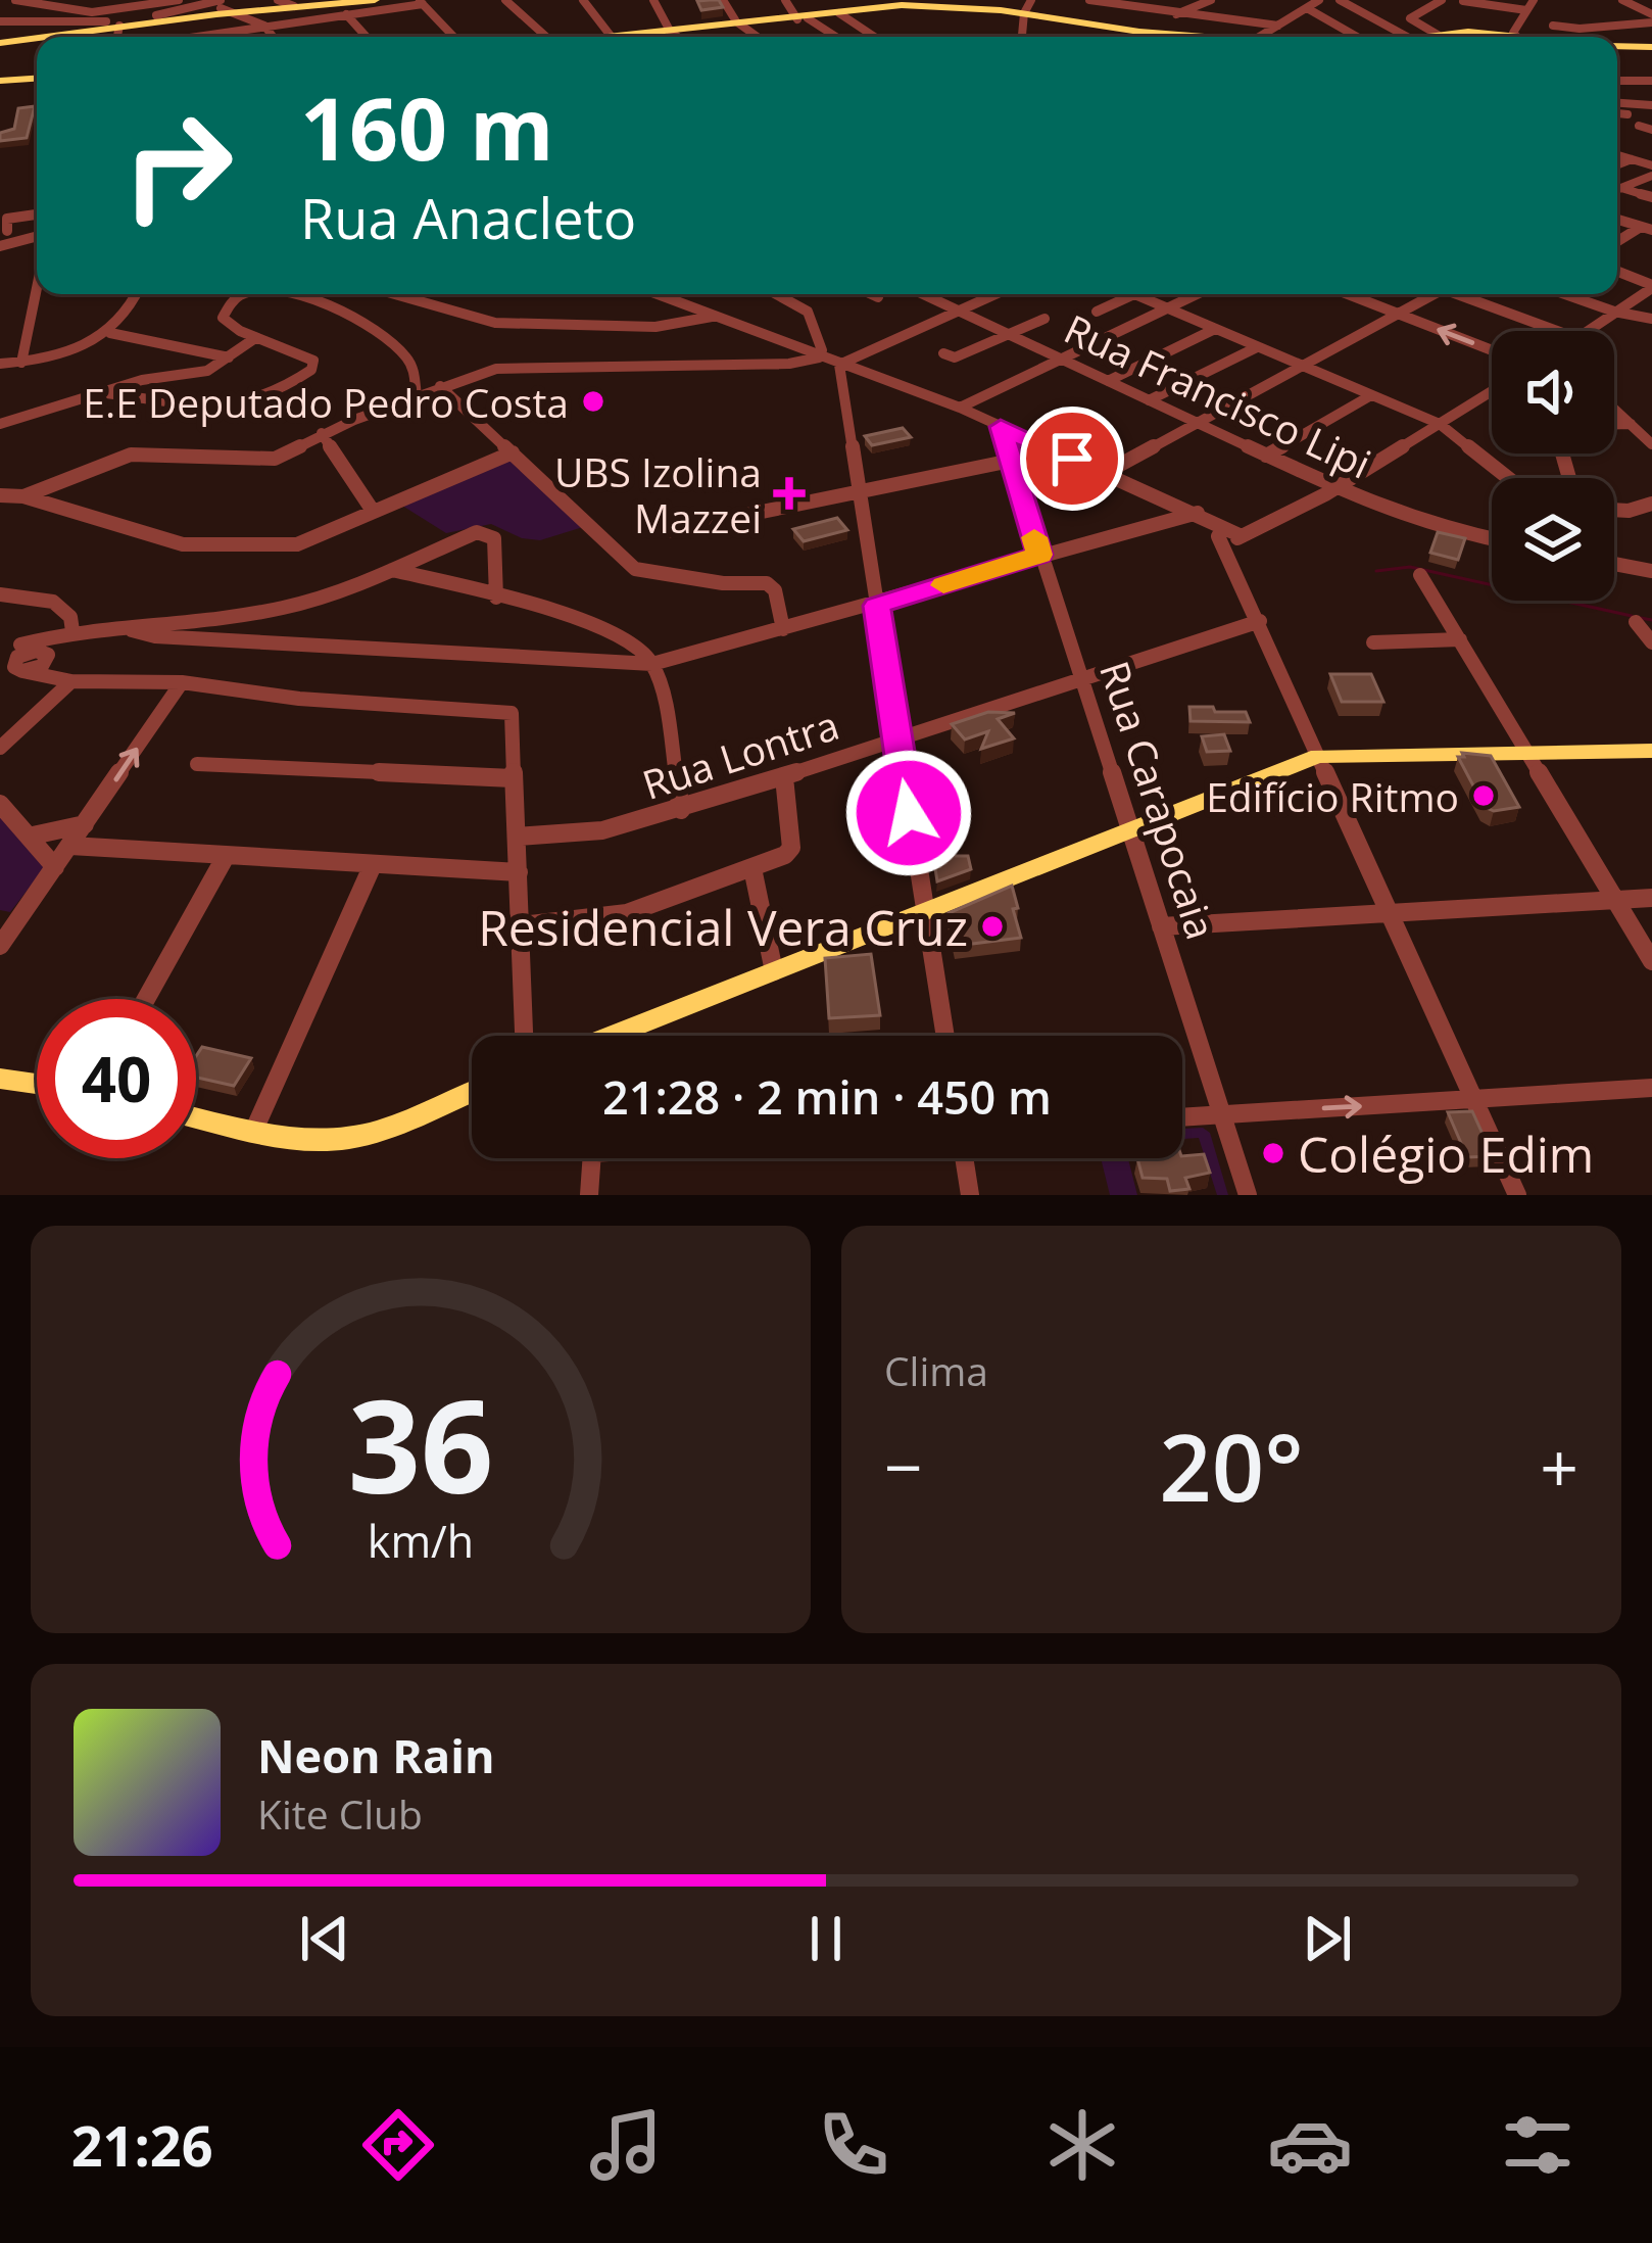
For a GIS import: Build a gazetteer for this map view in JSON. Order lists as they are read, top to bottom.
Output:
{
  "streets": {
    "street": ["Rua Francisco Lipi", "Rua Lontra", "Rua Carapocaia"]
  },
  "crossings": [
    ["Rua Lontra", "Rua Carapocaia"]
  ],
  "places": {
    "other": [
      "E.E Deputado Pedro Costa",
      "Edifício Ritmo",
      "Residencial Vera Cruz",
      "Colégio Edim"
    ],
    "health": ["UBS Izolina Mazzei"]
  },
  "page": {
    "turn": ["160 m", "Rua Anacleto"],
    "limit": "40",
    "trip": "21:28 · 2 min · 450 m",
    "tile": "Clima",
    "heat": ["−", "20°", "+"],
    "song": ["Neon Rain", "Kite Club"],
    "tabs": "21:26",
    "gauge": ["36", "km/h"]
  }
}
